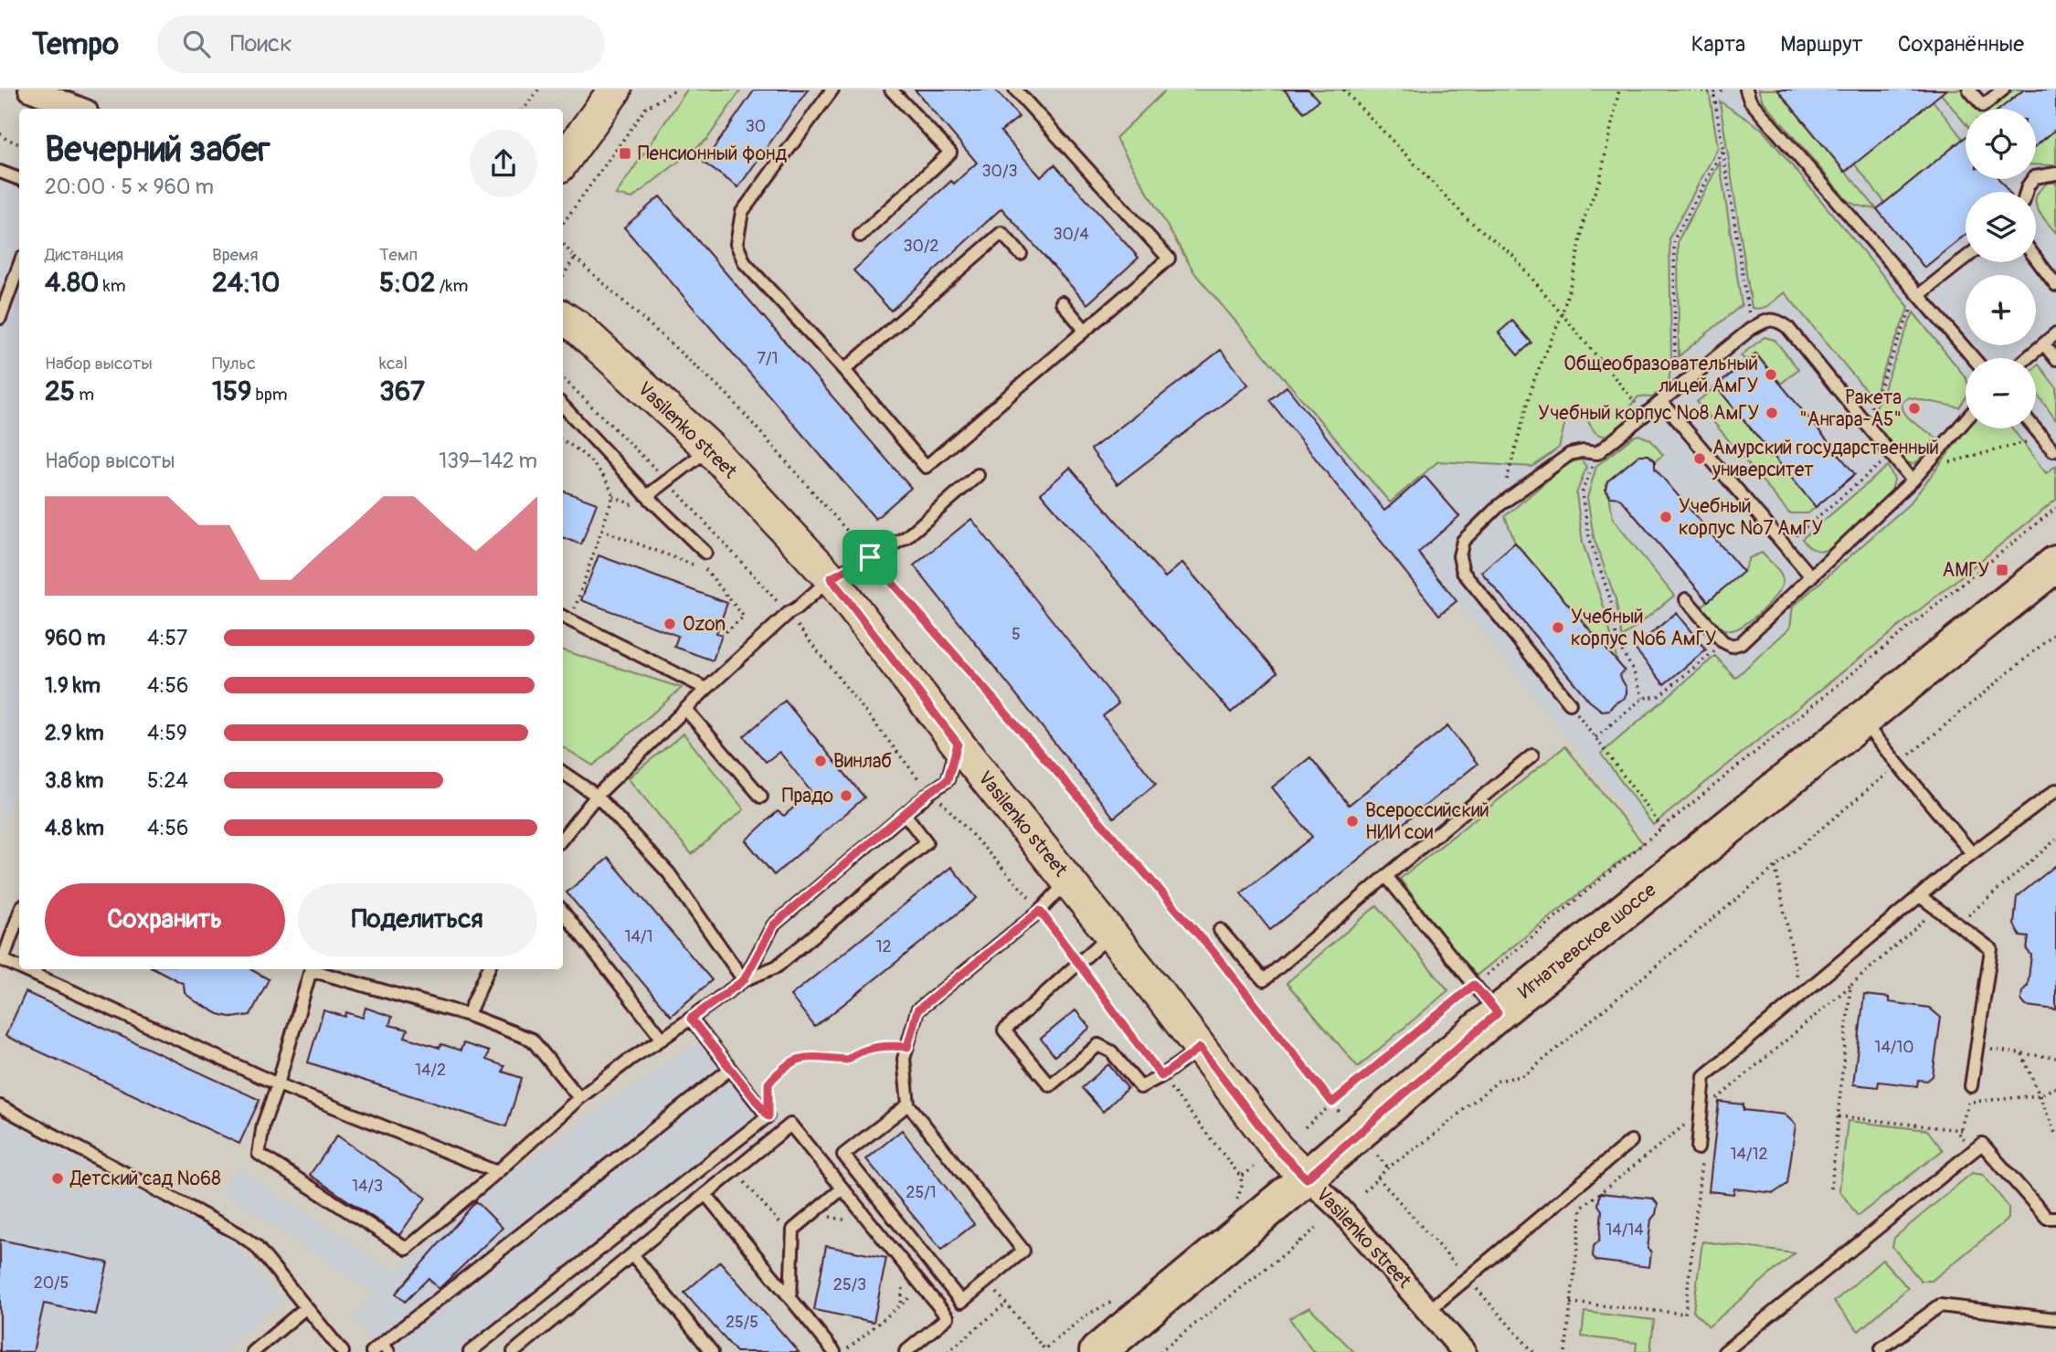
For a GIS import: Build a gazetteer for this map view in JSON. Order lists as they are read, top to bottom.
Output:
{
  "streets": {
    "main road": ["Vasilenko street", "Игнатьевское шоссе"]
  },
  "crossings": [
    ["Vasilenko street", "Игнатьевское шоссе"]
  ],
  "places": {
    "transit": ["Пенсионный фонд", "АМГУ"],
    "other": [
      "Общеобразовательный лицей АмГУ",
      "Ракета \"Ангара-А5\"",
      "Учебный корпус №8 АмГУ",
      "Амурский государственный университет",
      "Учебный корпус №7 АмГУ",
      "Ozon",
      "Учебный корпус №6 АмГУ",
      "Винлаб",
      "Прадо",
      "Всероссийский НИИ сои",
      "Детский сад №68"
    ]
  },
  "house_numbers": [
    "30",
    "30/3",
    "30/4",
    "30/2",
    "7/1",
    "5",
    "14/1",
    "12",
    "14/10",
    "14/2",
    "14/12",
    "14/3",
    "25/1",
    "14/14",
    "20/5",
    "25/3",
    "25/5"
  ],
  "page": {
    "header": "Tempo",
    "search": "Поиск",
    "nav": ["Карта", "Маршрут", "Сохранённые"],
    "map_buttons": ["+", "−"],
    "heading": ["Вечерний забег", "20:00 · 5 × 960 m"],
    "stats": [
      ["Дистанция", "4.80 km"],
      ["Время", "24:10"],
      ["Темп", "5:02 /km"],
      ["Набор высоты", "25 m"],
      ["Пульс", "159 bpm"],
      ["kcal", "367"]
    ],
    "chart": ["Набор высоты", "139–142 m"],
    "list": [
      {
        "name": "960 m",
        "note": "4:57"
      },
      {
        "name": "1.9 km",
        "note": "4:56"
      },
      {
        "name": "2.9 km",
        "note": "4:59"
      },
      {
        "name": "3.8 km",
        "note": "5:24"
      },
      {
        "name": "4.8 km",
        "note": "4:56"
      }
    ],
    "buttons": ["Сохранить", "Поделиться"]
  }
}
